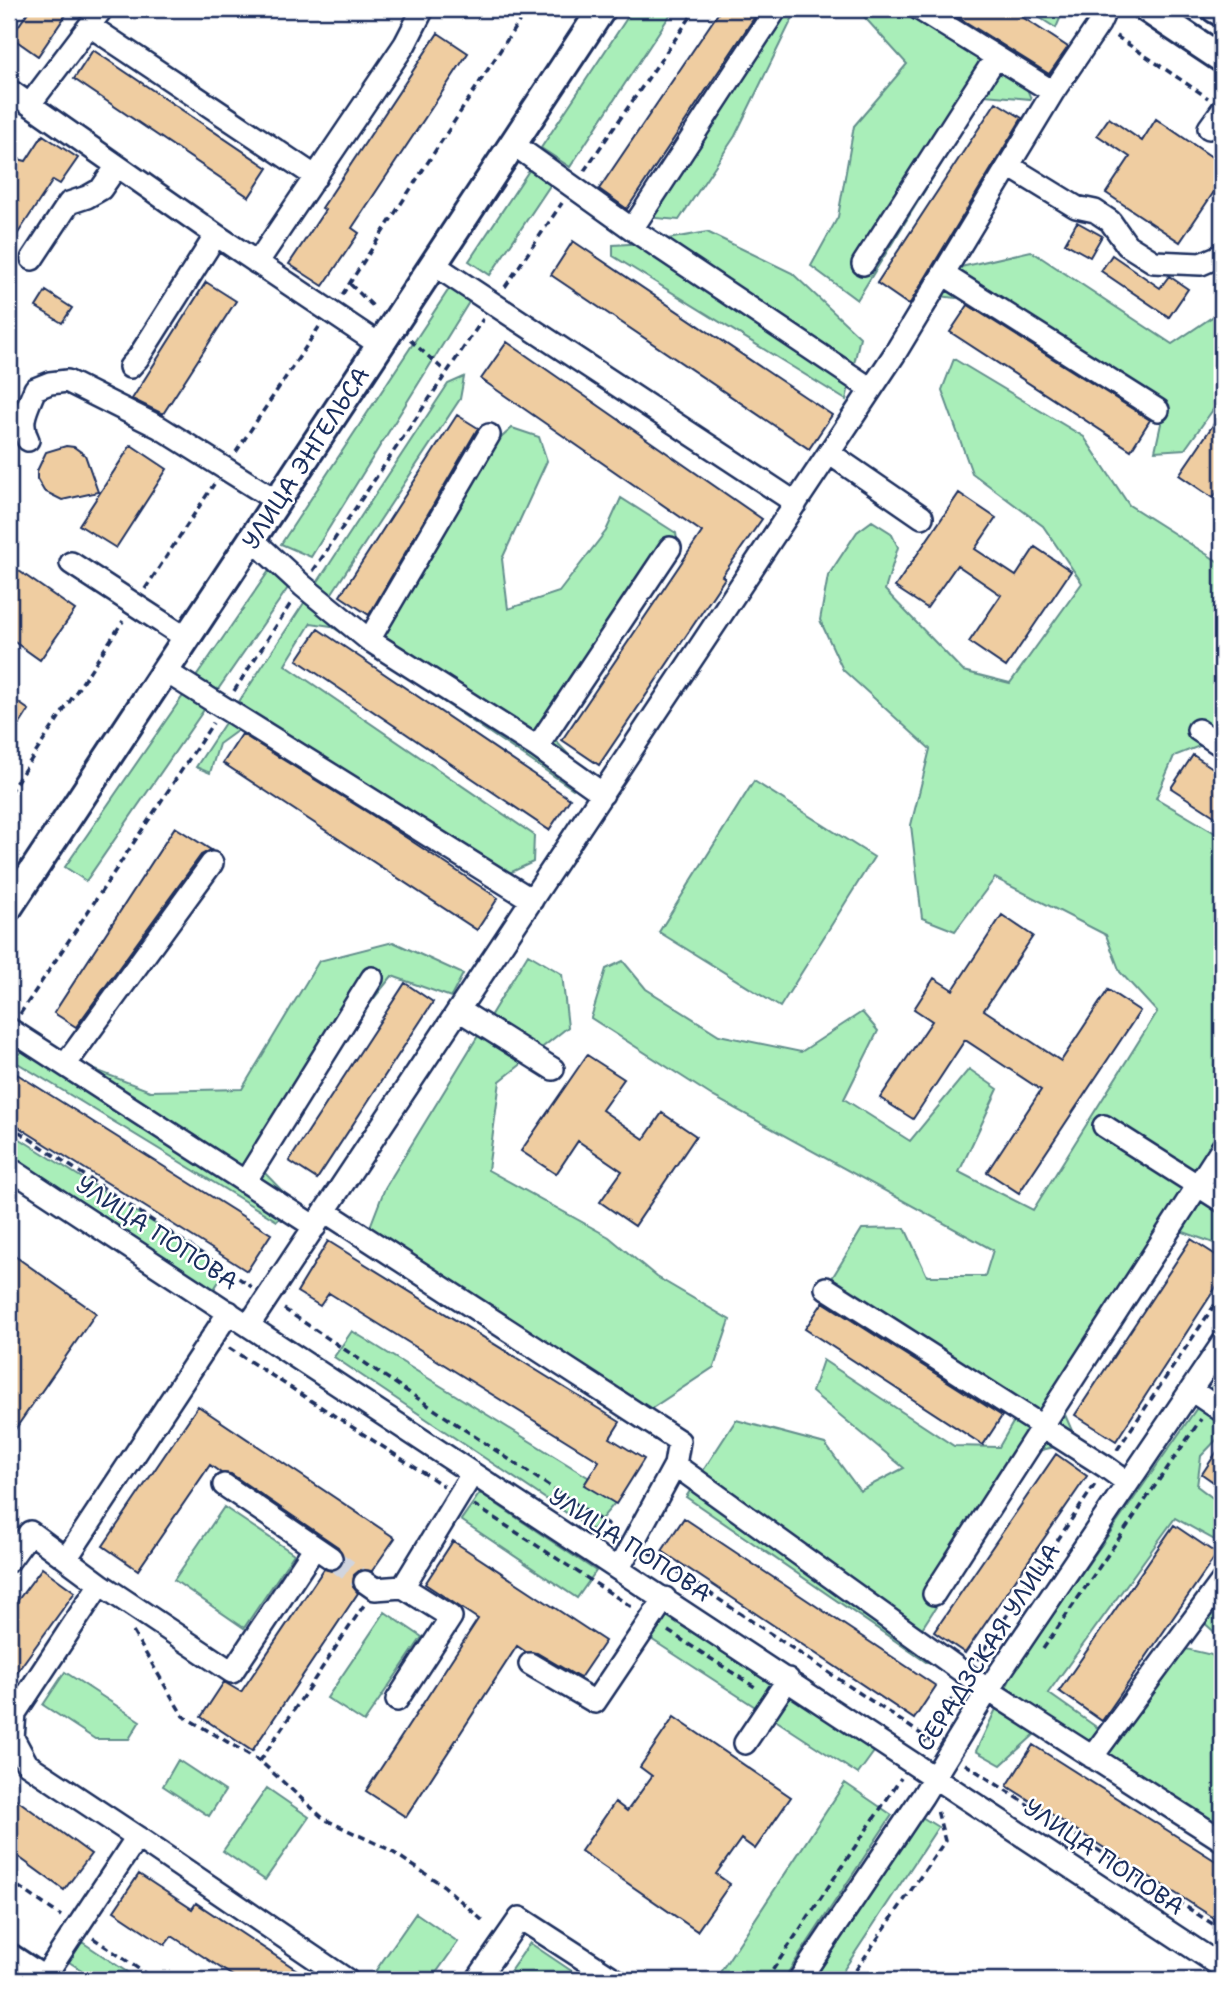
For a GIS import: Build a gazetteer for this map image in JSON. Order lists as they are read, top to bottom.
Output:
{
  "streets": {
    "main road": ["УЛИЦА ЭНГЕЛЬСА"],
    "street": ["УЛИЦА ПОПОВА", "СЕРАДЗСКАЯ УЛИЦА"]
  },
  "crossings": [
    ["УЛИЦА ПОПОВА", "СЕРАДЗСКАЯ УЛИЦА"]
  ]
}
